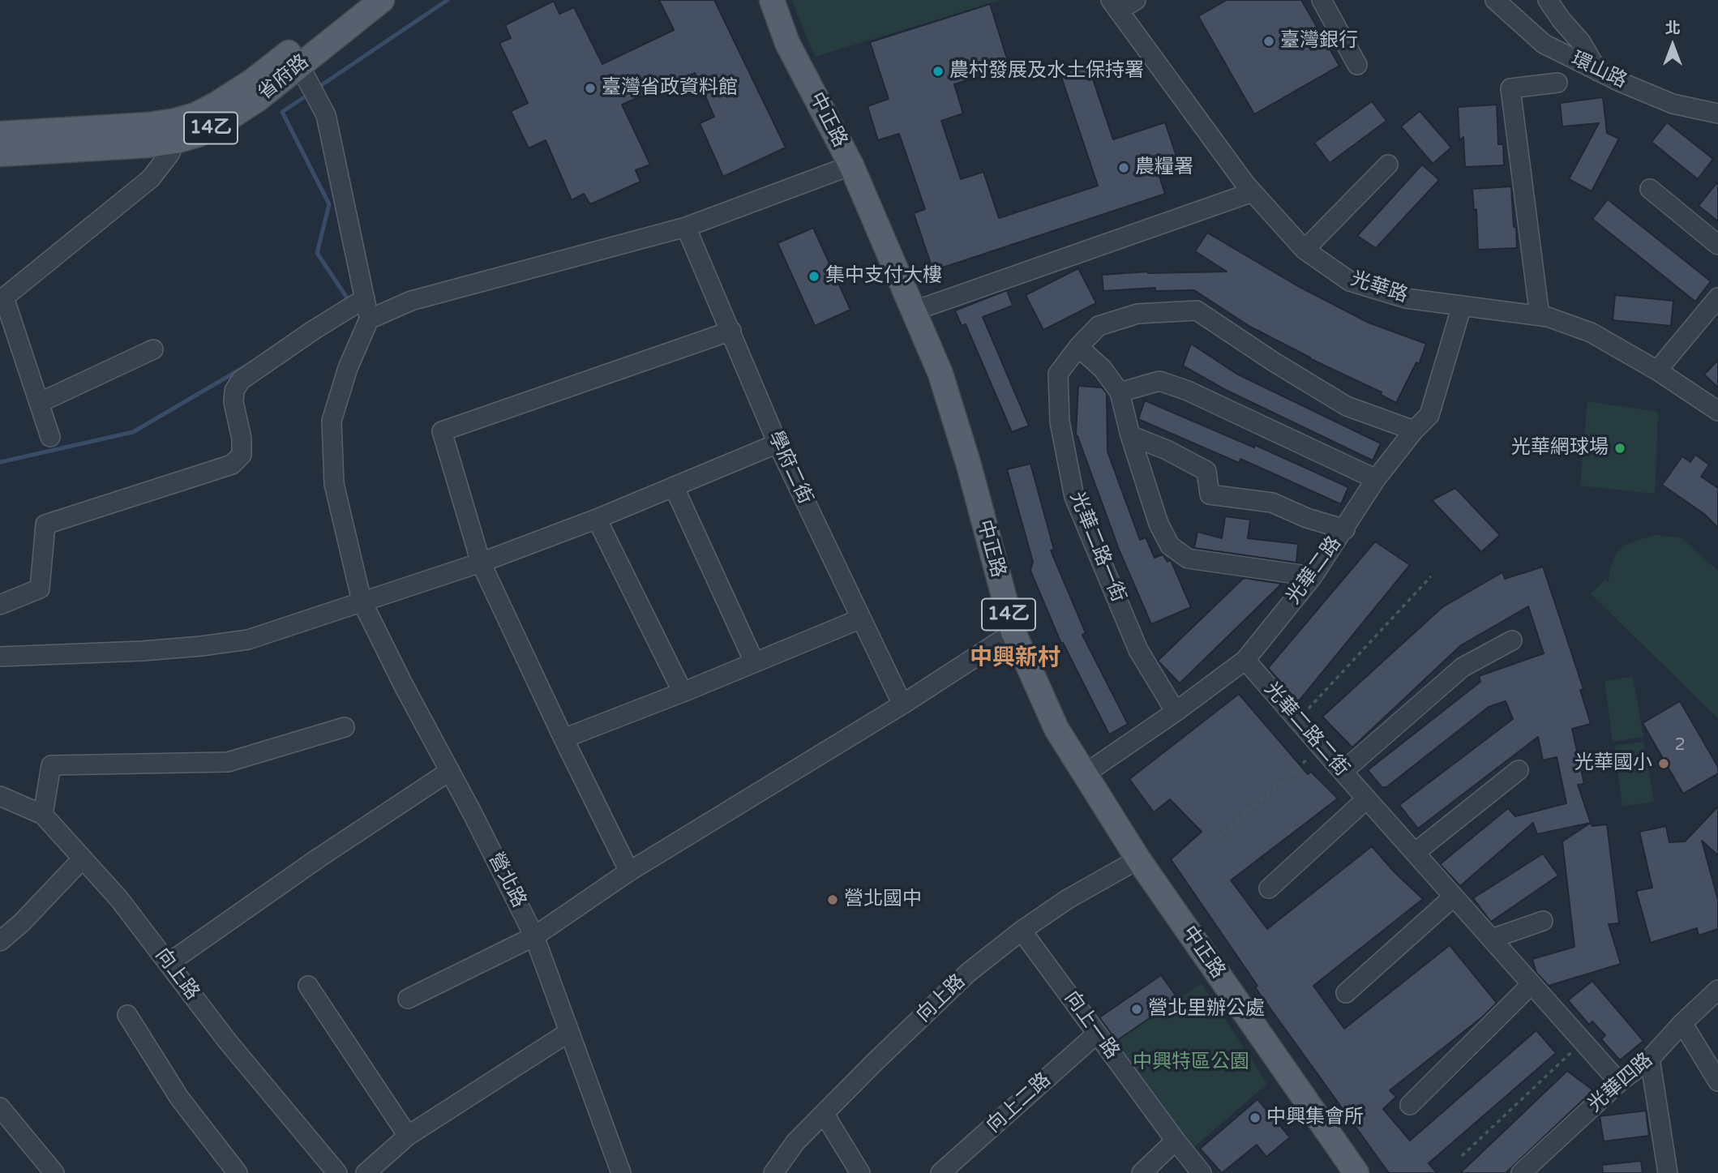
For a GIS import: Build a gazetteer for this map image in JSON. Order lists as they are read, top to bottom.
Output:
{
  "streets": {
    "main road": ["省府路", "中正路", "14乙"],
    "street": [
      "環山路",
      "光華路",
      "學府二街",
      "光華二路一街",
      "光華二路",
      "光華二路二街",
      "營北路",
      "向上路",
      "向上一路",
      "光華四路",
      "向上二路"
    ]
  },
  "crossings": [
    ["中正路", "光華二路"],
    ["中正路", "向上路"],
    ["光華路", "光華二路"],
    ["光華二路一街", "光華二路"],
    ["光華二路", "光華二路二街"],
    ["光華二路二街", "光華四路"],
    ["向上路", "向上一路"],
    ["向上一路", "向上二路"]
  ],
  "districts": ["中興新村"],
  "parks": ["中興特區公園"],
  "places": [
    "臺灣銀行",
    "農村發展及水土保持署",
    "臺灣省政資料館",
    "農糧署",
    "集中支付大樓",
    "光華網球場",
    "光華國小",
    "營北國中",
    "營北里辦公處",
    "中興集會所"
  ],
  "house_numbers": ["2"],
  "north": "top"
}
